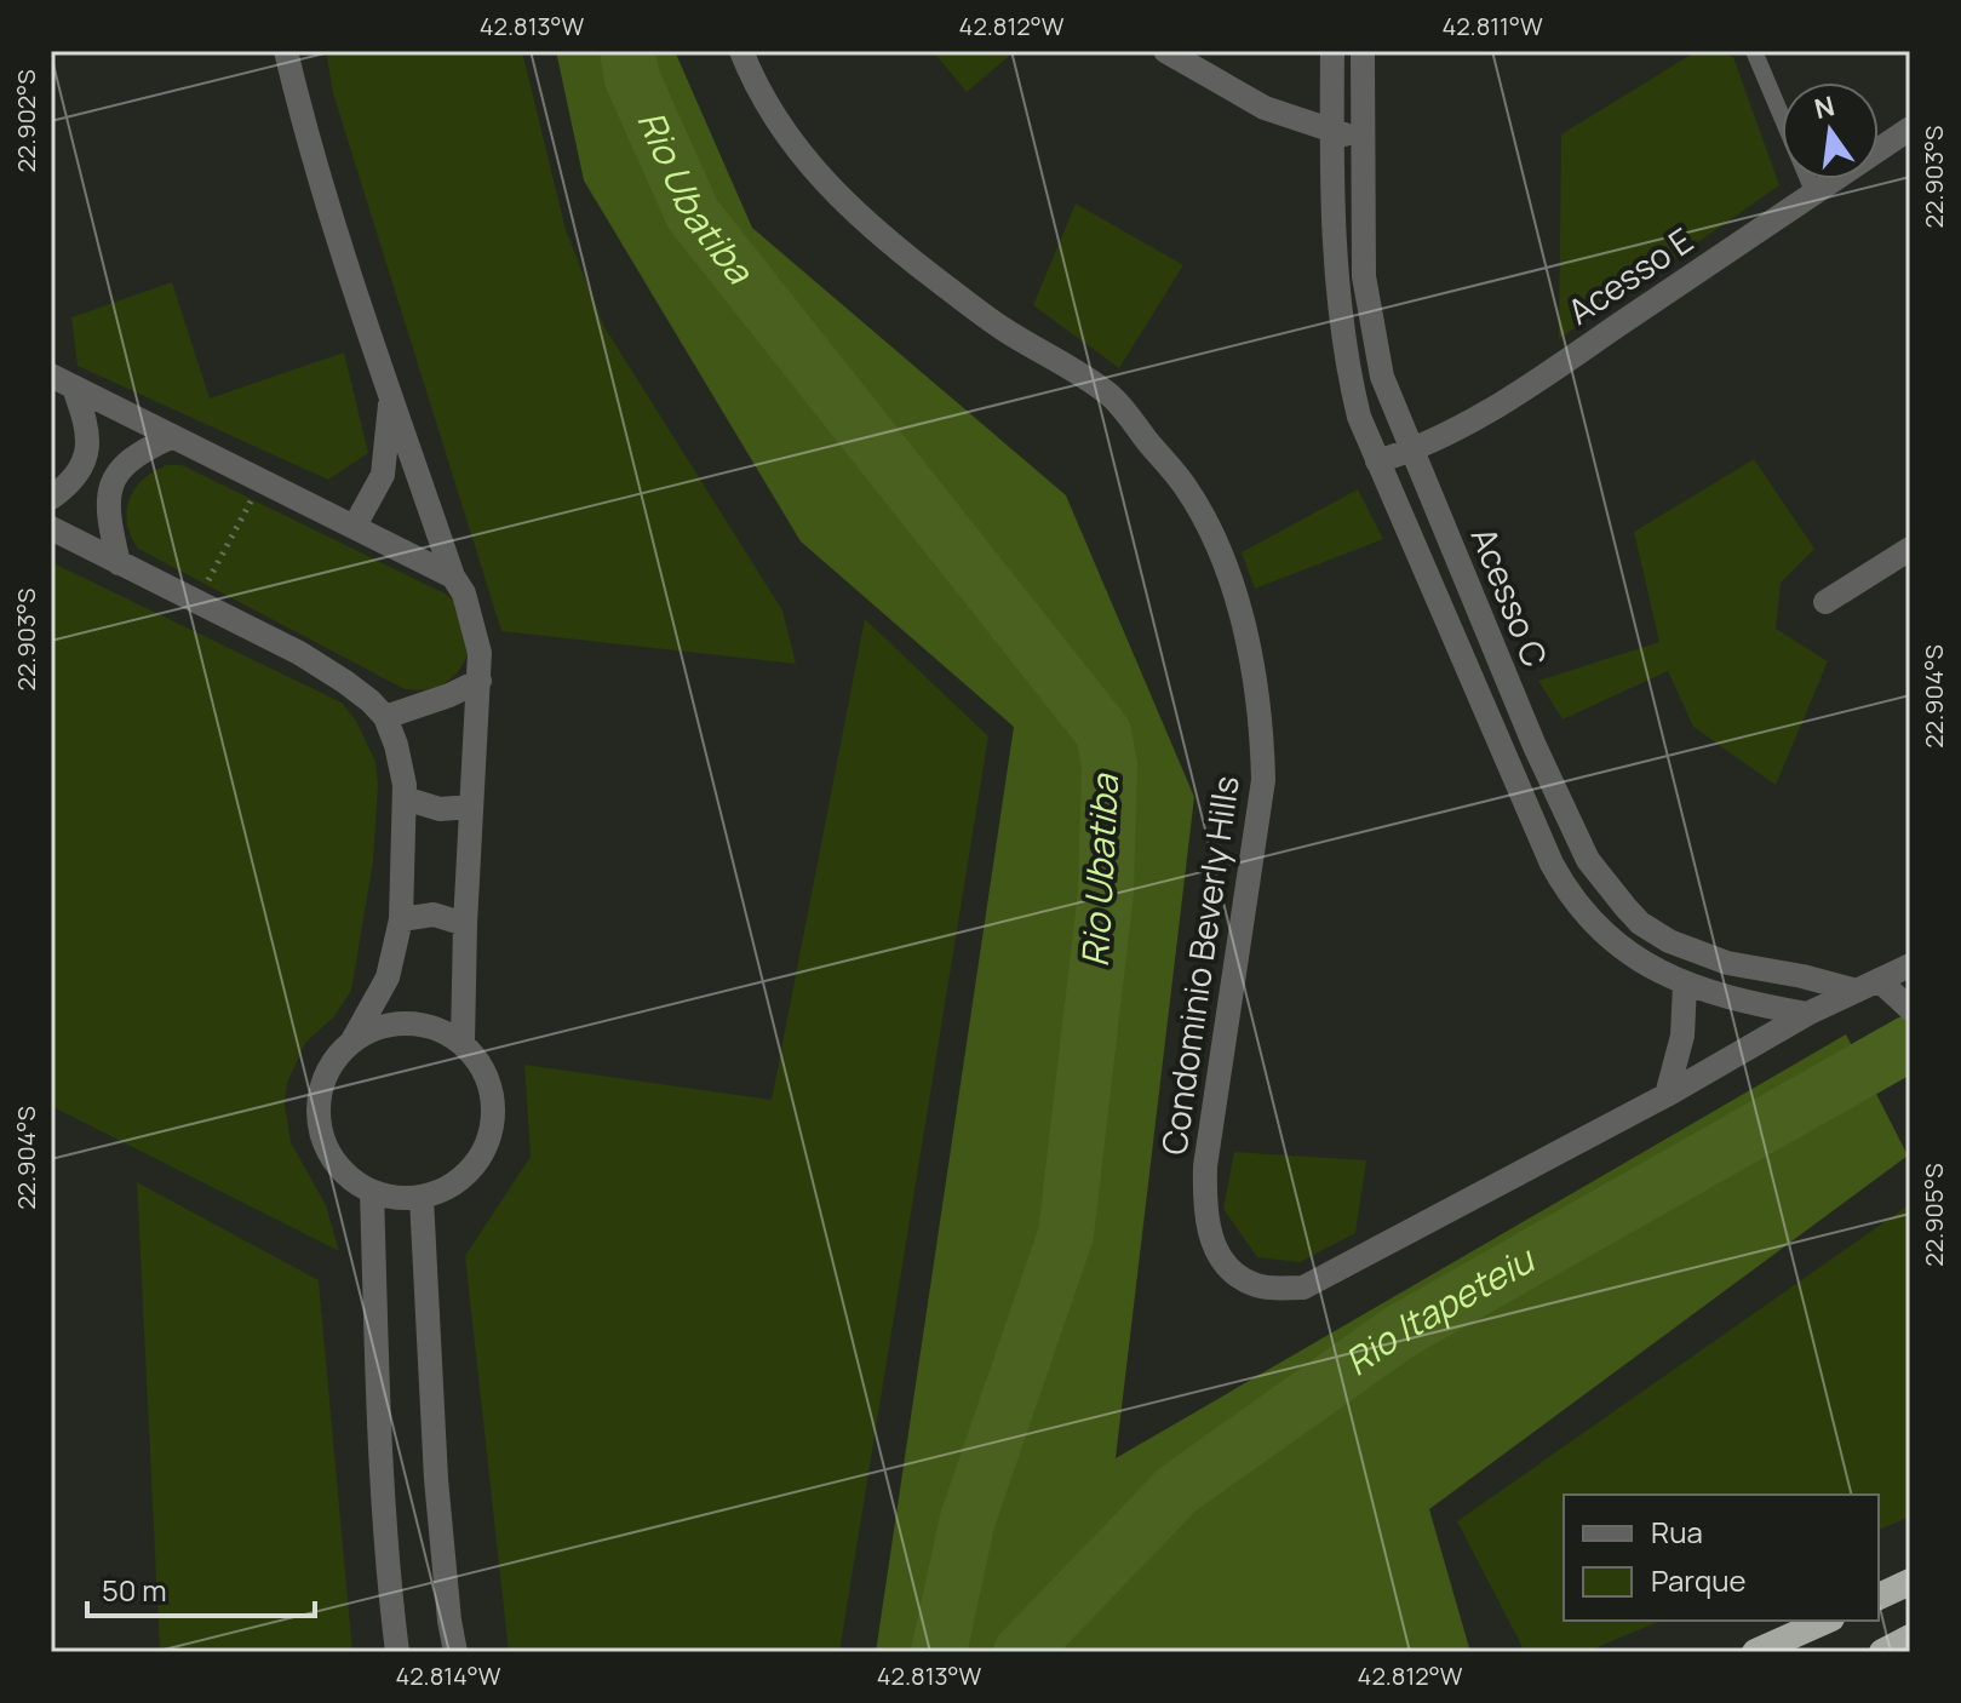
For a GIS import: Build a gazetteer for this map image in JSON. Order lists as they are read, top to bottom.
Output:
{
  "streets": {
    "street": ["Acesso E", "Acesso C", "Condominio Beverly Hills"]
  },
  "crossings": [
    ["Acesso E", "Acesso C"],
    ["Acesso C", "Condominio Beverly Hills"]
  ],
  "water": ["Rio Ubatiba", "Rio Itapeteiu"],
  "legend": ["Rua", "Parque"],
  "scale_bar": "50 m",
  "north": "top",
  "coordinates": [
    "42.813°W",
    "42.812°W",
    "42.811°W",
    "22.902°S",
    "22.903°S",
    "22.904°S",
    "22.905°S",
    "42.814°W"
  ]
}
